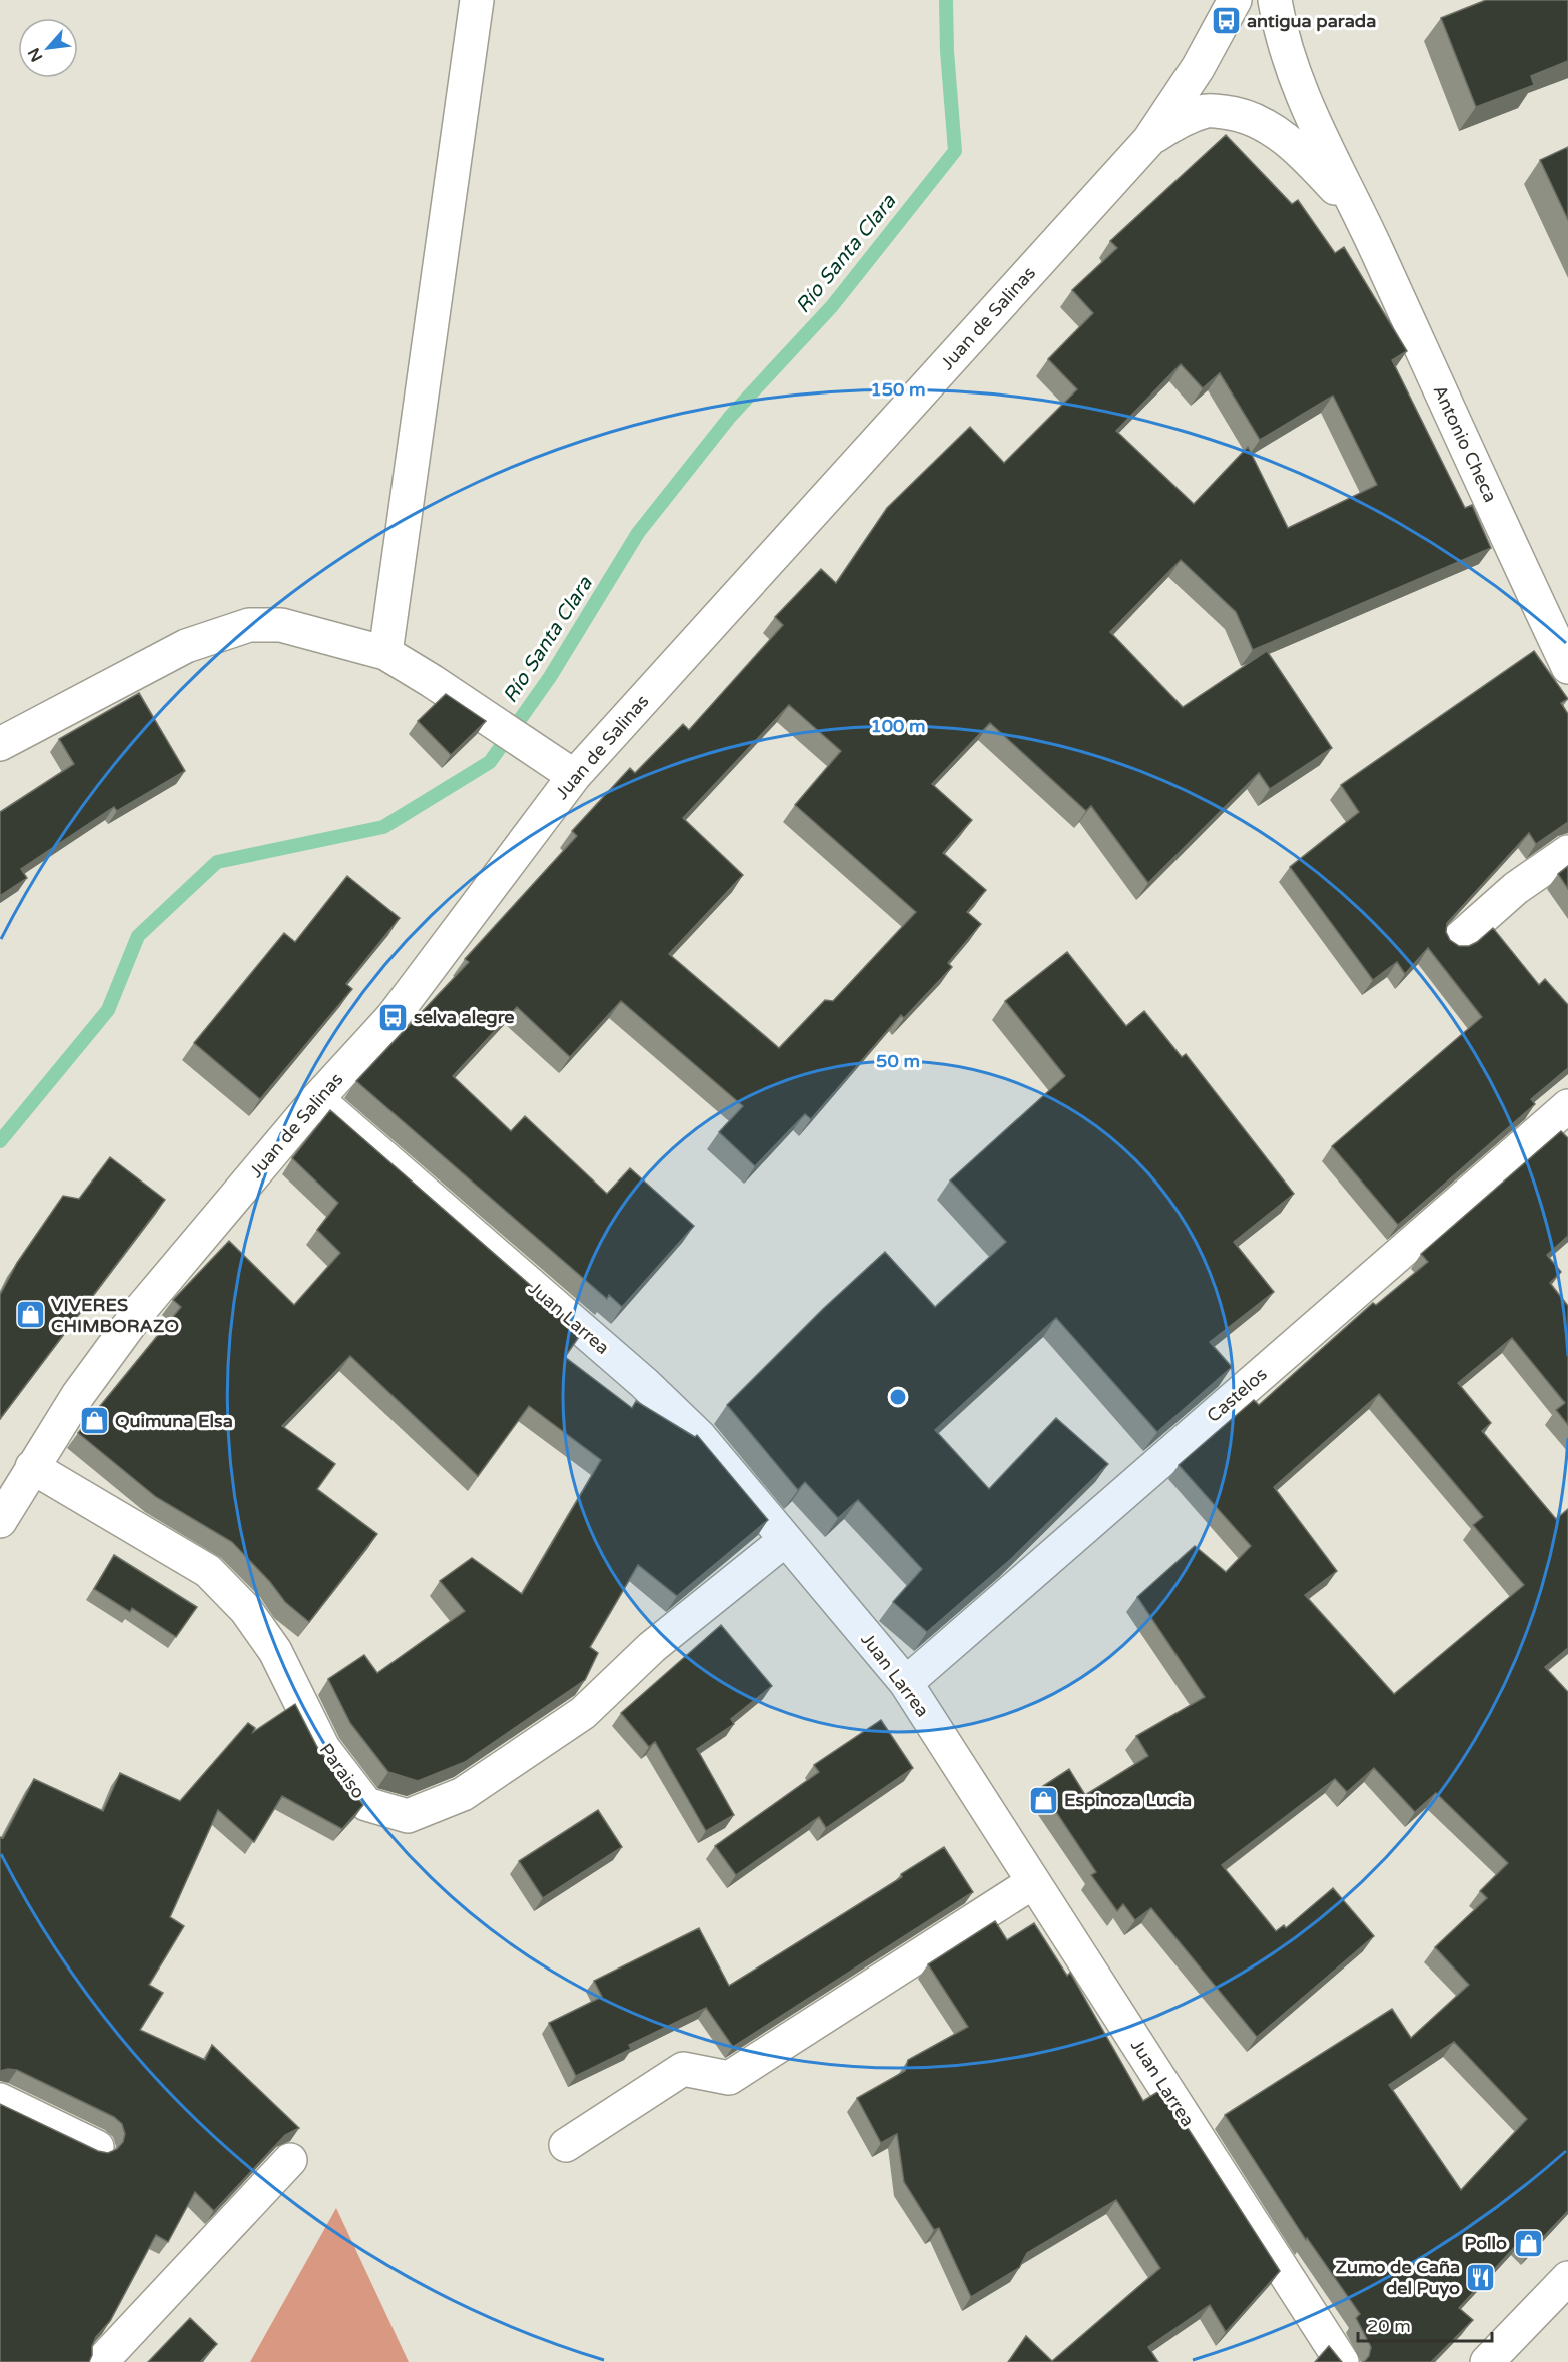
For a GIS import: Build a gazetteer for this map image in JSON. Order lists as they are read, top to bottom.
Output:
{
  "streets": {
    "street": [
      "Juan de Salinas",
      "Antonio Checa",
      "Juan Larrea",
      "Castelos",
      "Paraiso"
    ]
  },
  "crossings": [
    ["Juan de Salinas", "Juan Larrea"],
    ["Juan de Salinas", "Paraiso"],
    ["Juan Larrea", "Castelos"],
    ["Juan Larrea", "Paraiso"]
  ],
  "water": ["Río Santa Clara"],
  "places": {
    "bus stop": ["antigua parada", "selva alegre"],
    "shop": [
      "VIVERES CHIMBORAZO",
      "Quimuna Elsa",
      "Espinoza Lucia",
      "Pollo"
    ],
    "restaurant": ["Zumo de Caña del Puyo"]
  },
  "scale_bar": "20 m",
  "north": "bottom left",
  "rings": ["150 m", "100 m", "50 m"]
}
